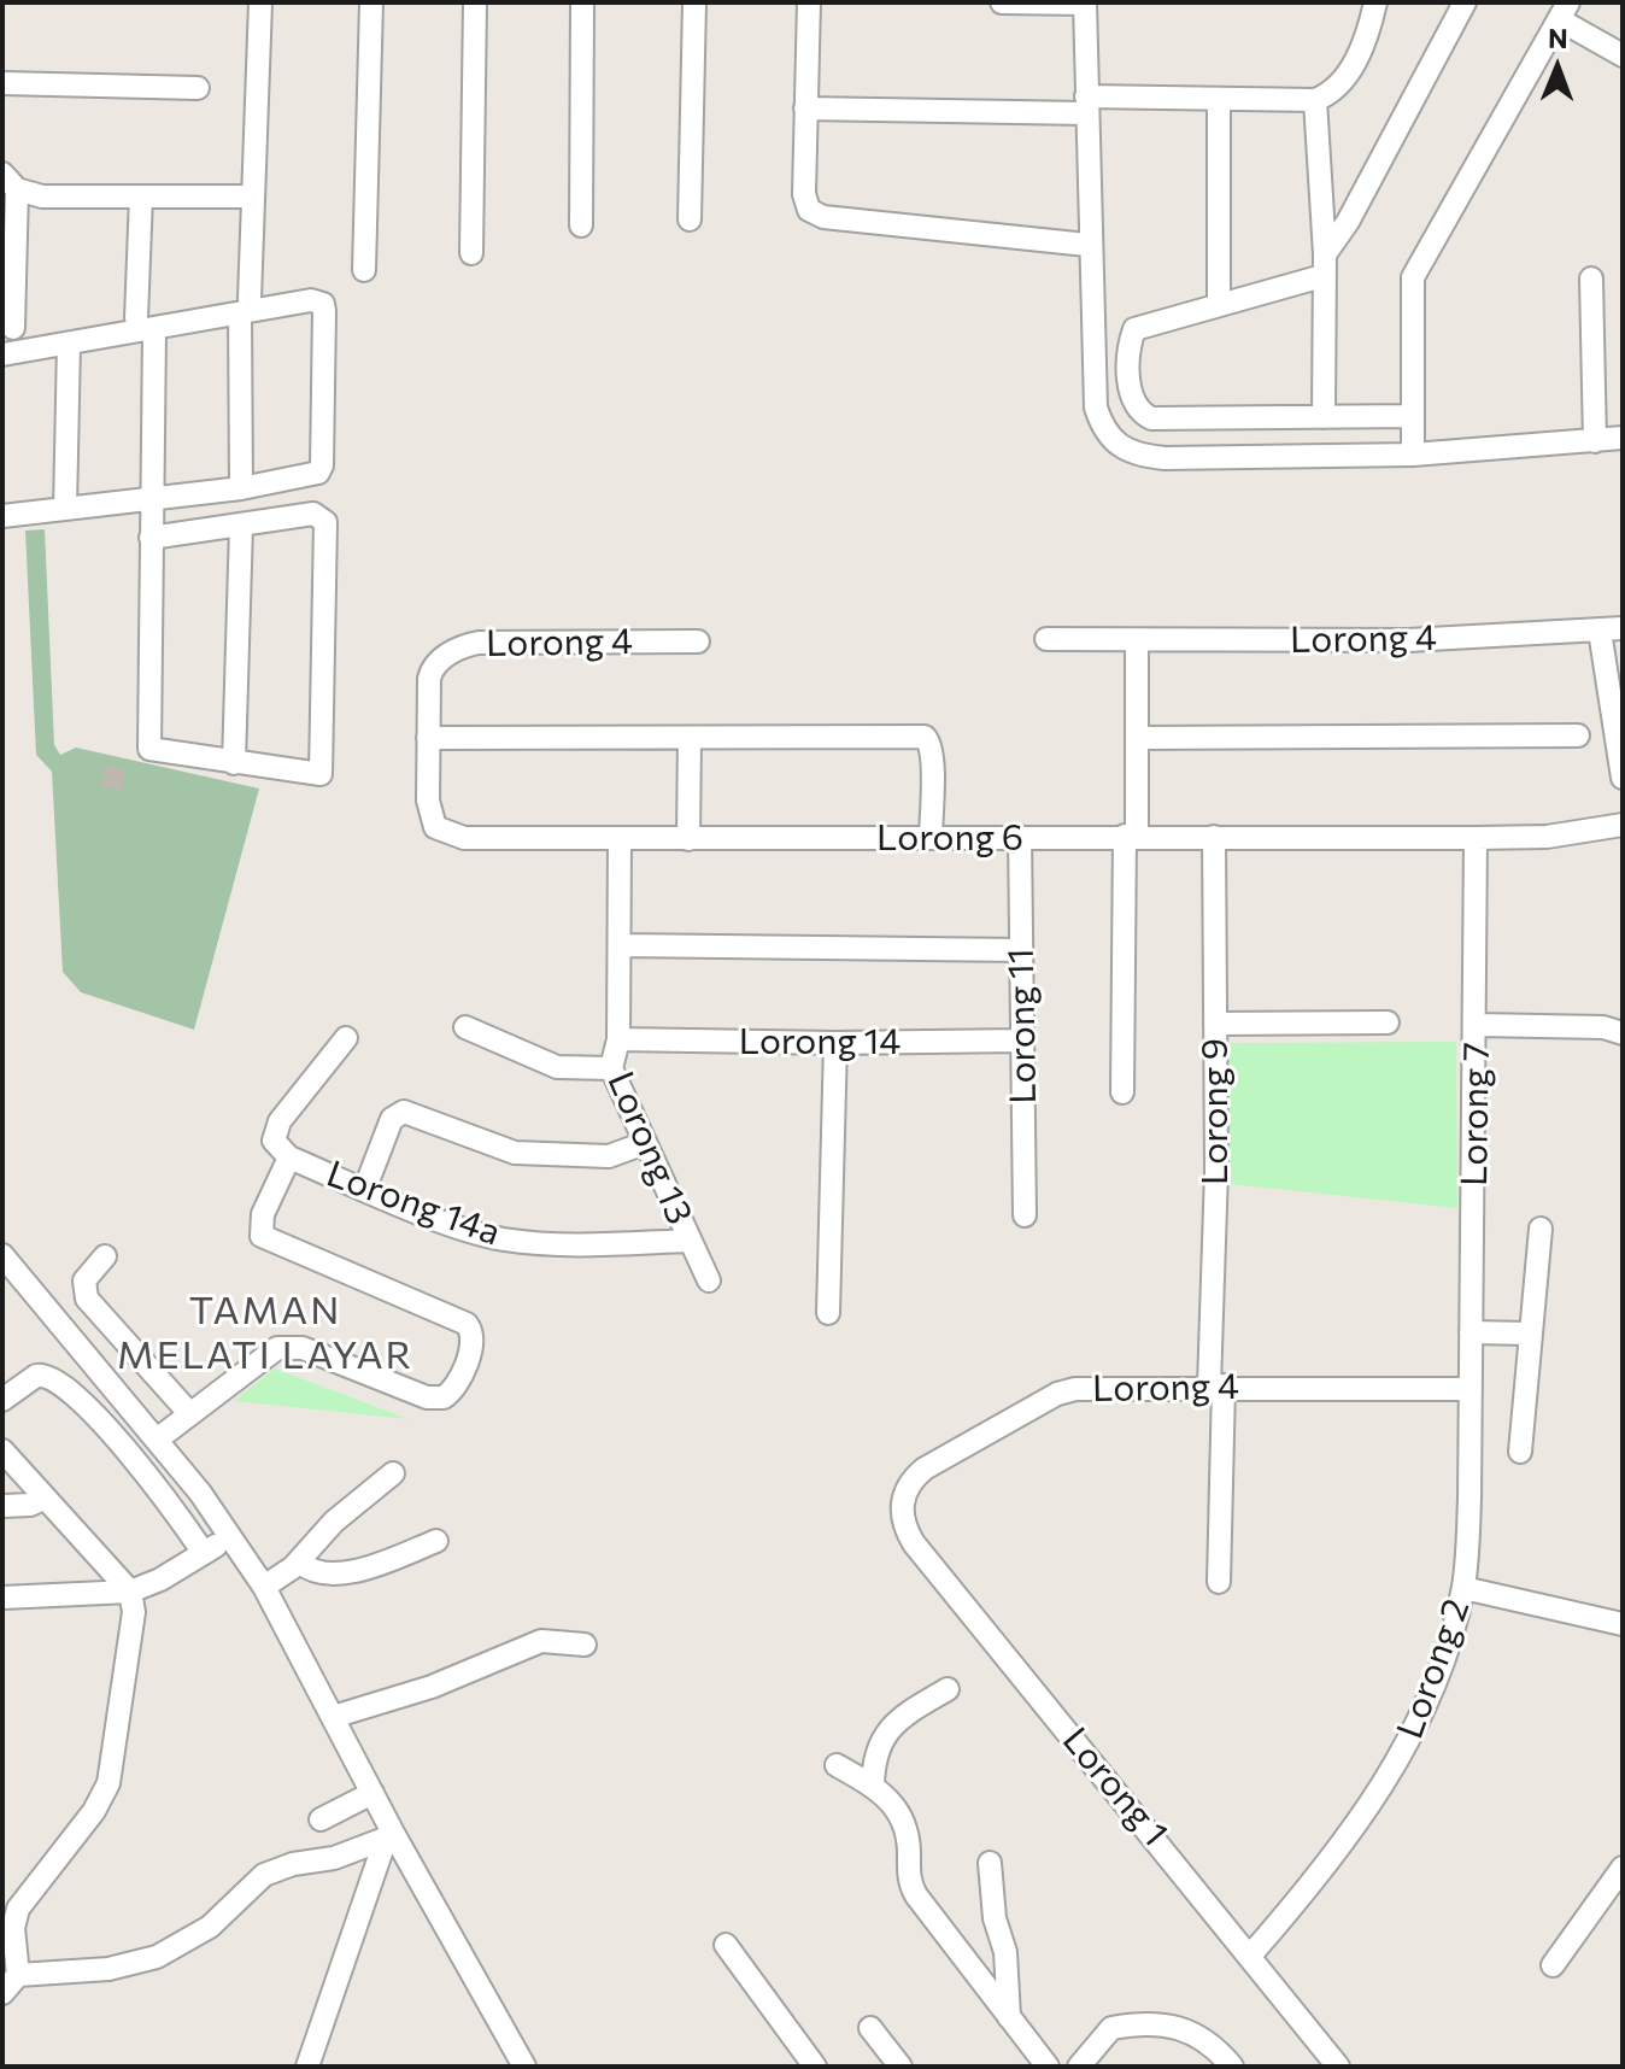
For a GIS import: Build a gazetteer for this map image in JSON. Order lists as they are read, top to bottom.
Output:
{
  "streets": {
    "street": [
      "Lorong 4",
      "Lorong 6",
      "Lorong 11",
      "Lorong 14",
      "Lorong 9",
      "Lorong 7",
      "Lorong 13",
      "Lorong 14a",
      "Lorong 2",
      "Lorong 1"
    ]
  },
  "crossings": [
    ["Lorong 4", "Lorong 6"],
    ["Lorong 4", "Lorong 9"],
    ["Lorong 4", "Lorong 7"],
    ["Lorong 4", "Lorong 2"],
    ["Lorong 4", "Lorong 1"],
    ["Lorong 6", "Lorong 11"],
    ["Lorong 6", "Lorong 9"],
    ["Lorong 6", "Lorong 7"],
    ["Lorong 6", "Lorong 13"],
    ["Lorong 11", "Lorong 14"],
    ["Lorong 14", "Lorong 13"],
    ["Lorong 7", "Lorong 2"],
    ["Lorong 13", "Lorong 14a"],
    ["Lorong 2", "Lorong 1"]
  ],
  "districts": ["TAMAN MELATI LAYAR"],
  "north": "top"
}
